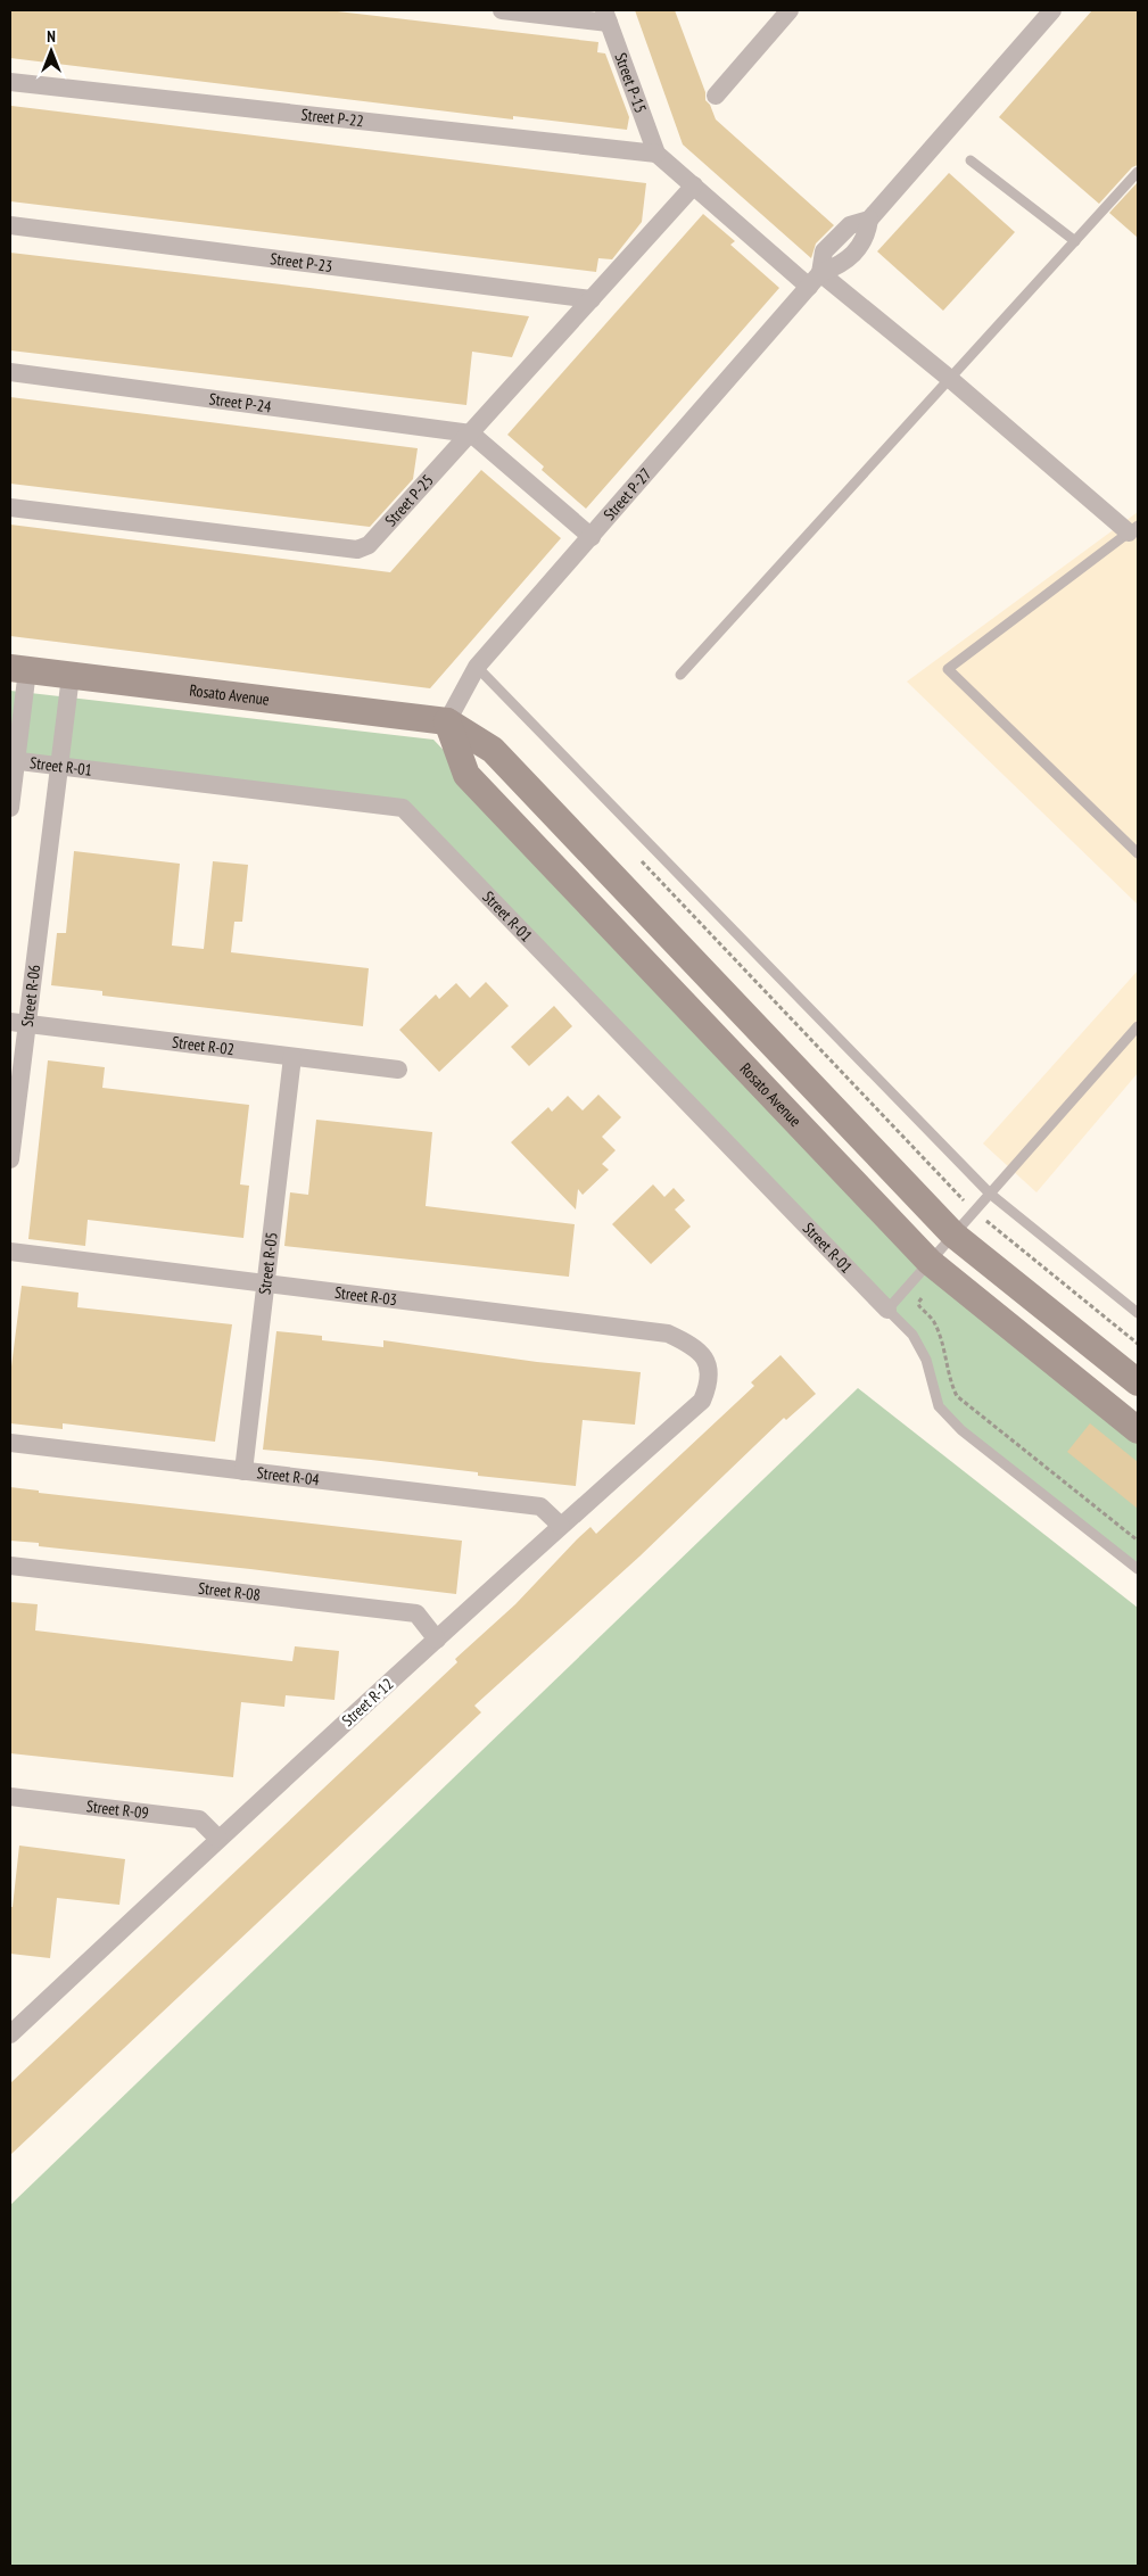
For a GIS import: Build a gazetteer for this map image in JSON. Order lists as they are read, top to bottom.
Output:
{
  "streets": {
    "street": [
      "Street P-15",
      "Street P-22",
      "Street P-23",
      "Street P-24",
      "Street P-27",
      "Street P-25",
      "Rosato Avenue",
      "Street R-01",
      "Street R-06",
      "Street R-02",
      "Street R-05",
      "Street R-03",
      "Street R-04",
      "Street R-08",
      "Street R-12",
      "Street R-09"
    ]
  },
  "crossings": [
    ["Street P-15", "Street P-22"],
    ["Street P-23", "Street P-25"],
    ["Street P-24", "Street P-25"],
    ["Street P-27", "Rosato Avenue"],
    ["Rosato Avenue", "Street R-06"],
    ["Street R-01", "Street R-06"],
    ["Street R-06", "Street R-02"],
    ["Street R-02", "Street R-05"],
    ["Street R-05", "Street R-03"],
    ["Street R-05", "Street R-04"],
    ["Street R-03", "Street R-12"],
    ["Street R-04", "Street R-12"],
    ["Street R-08", "Street R-12"],
    ["Street R-12", "Street R-09"]
  ],
  "north": "top"
}
